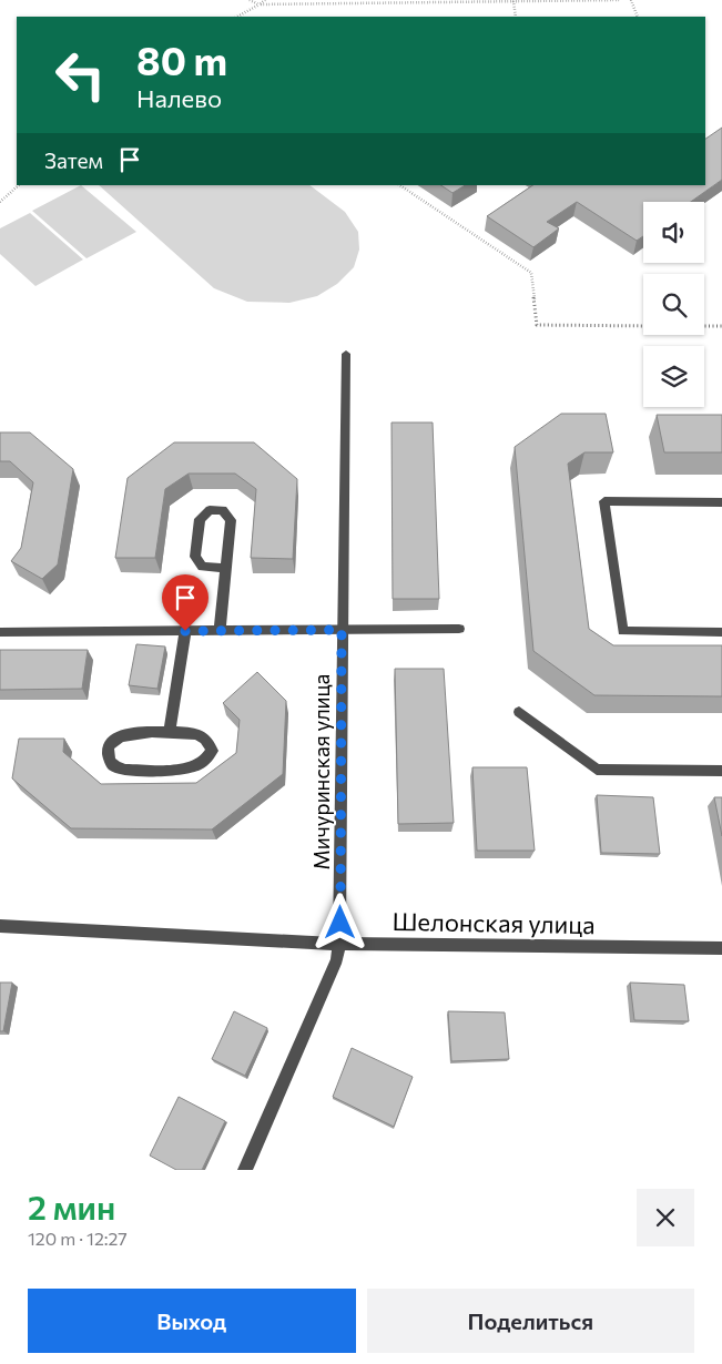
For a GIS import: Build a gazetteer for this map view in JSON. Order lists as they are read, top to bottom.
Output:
{
  "streets": {
    "street": ["Мичуринская улица", "Шелонская улица"]
  },
  "crossings": [
    ["Мичуринская улица", "Шелонская улица"]
  ],
  "page": {
    "turn": ["80 m", "Налево"],
    "then": "Затем",
    "heading": ["2 мин", "120 m · 12:27"],
    "buttons": ["Выход", "Поделиться"]
  }
}
